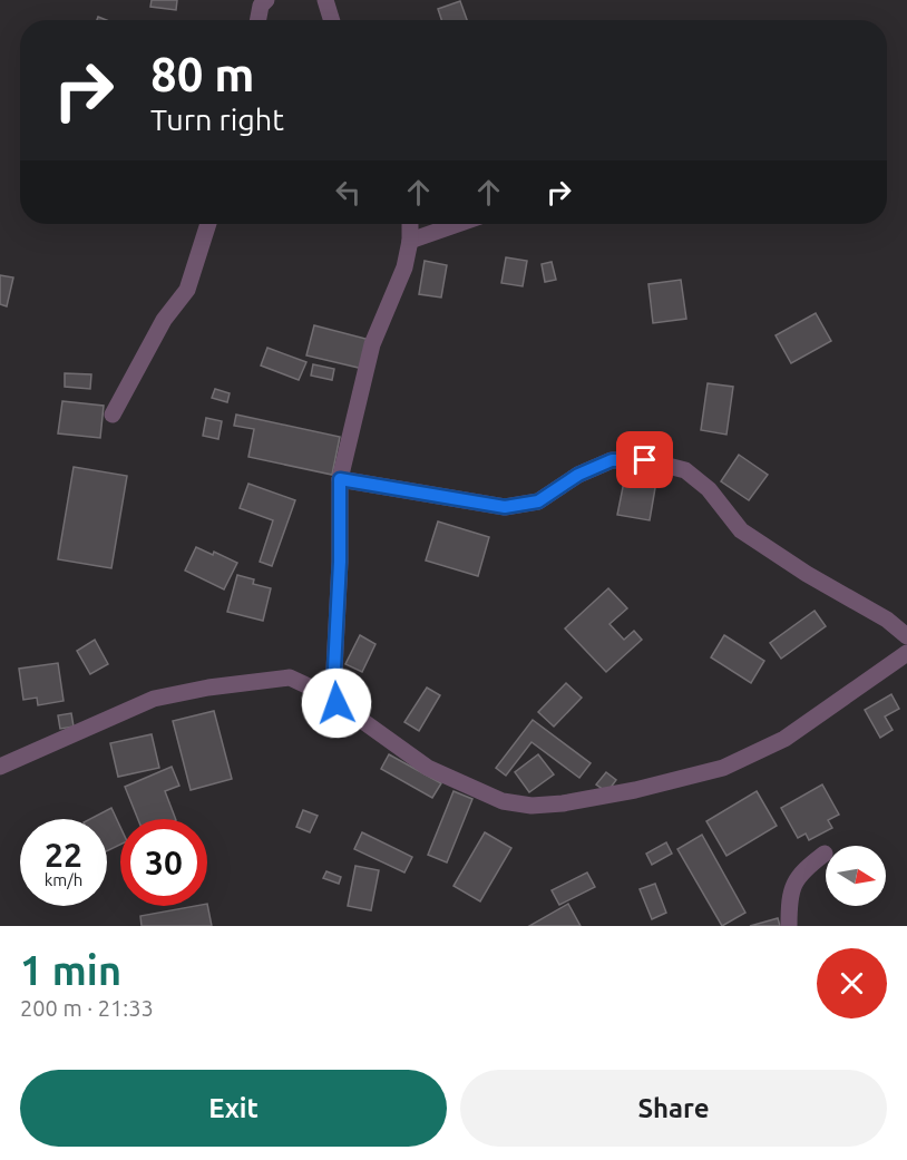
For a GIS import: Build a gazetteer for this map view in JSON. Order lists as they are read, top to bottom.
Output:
{
  "north": "right",
  "page": {
    "turn": ["80 m", "Turn right"],
    "speed": "22 km/h",
    "limit": "30",
    "heading": ["1 min", "200 m · 21:33"],
    "buttons": ["Exit", "Share"]
  }
}
